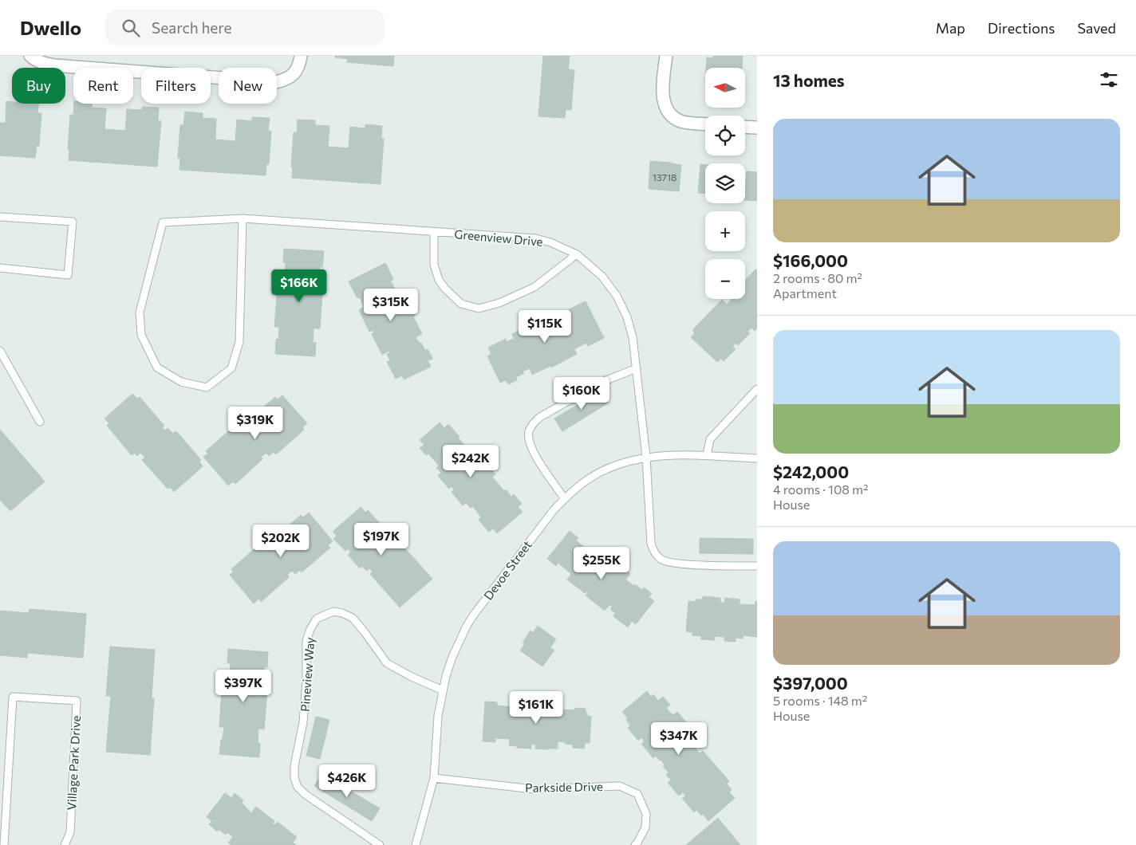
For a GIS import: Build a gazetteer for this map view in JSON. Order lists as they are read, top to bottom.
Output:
{
  "streets": {
    "lane": [
      "Greenview Drive",
      "Devoe Street",
      "Pineview Way",
      "Village Park Drive",
      "Parkside Drive"
    ]
  },
  "crossings": [
    ["Greenview Drive", "Devoe Street"],
    ["Devoe Street", "Pineview Way"],
    ["Devoe Street", "Parkside Drive"]
  ],
  "house_numbers": ["13718"],
  "north": "left",
  "page": {
    "header": "Dwello",
    "search": "Search here",
    "nav": ["Map", "Directions", "Saved"],
    "heading": "13 homes",
    "map_buttons": ["+", "−"],
    "chip": [
      "Buy",
      "Rent",
      "Filters",
      "New"
    ],
    "list": [
      {
        "name": "$166,000",
        "note": "2 rooms · 80 m² · Apartment"
      },
      {
        "name": "$242,000",
        "note": "4 rooms · 108 m² · House"
      },
      {
        "name": "$397,000",
        "note": "5 rooms · 148 m² · House"
      }
    ],
    "price": [
      "$166K",
      "$315K",
      "$115K",
      "$160K",
      "$319K",
      "$242K",
      "$197K",
      "$202K",
      "$255K",
      "$397K",
      "$161K",
      "$347K",
      "$426K"
    ]
  }
}
